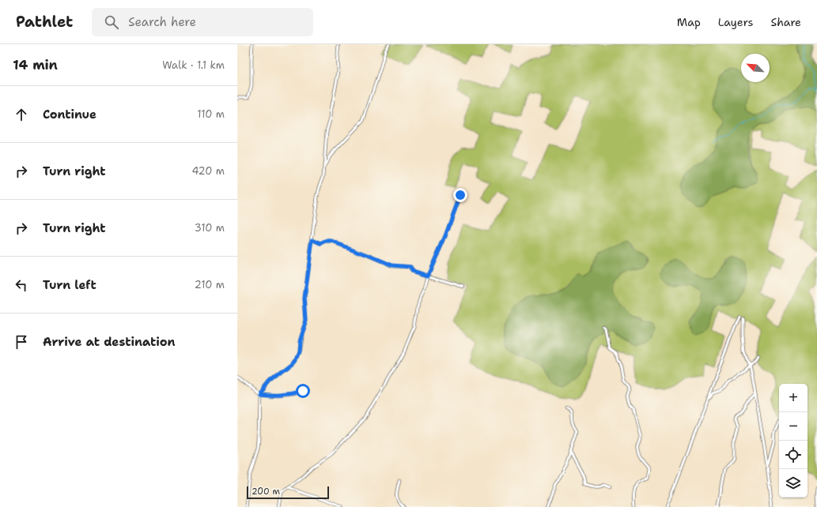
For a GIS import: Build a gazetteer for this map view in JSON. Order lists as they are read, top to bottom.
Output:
{
  "scale_bar": "200 m",
  "north": "top left",
  "page": {
    "header": "Pathlet",
    "search": "Search here",
    "nav": ["Map", "Layers", "Share"],
    "heading": ["14 min", "Walk · 1.1 km"],
    "list": [
      ["Continue", "110 m"],
      ["Turn right", "420 m"],
      ["Turn right", "310 m"],
      ["Turn left", "210 m"],
      "Arrive at destination"
    ],
    "map_buttons": ["+", "−"],
    "scale": "200 m"
  }
}
